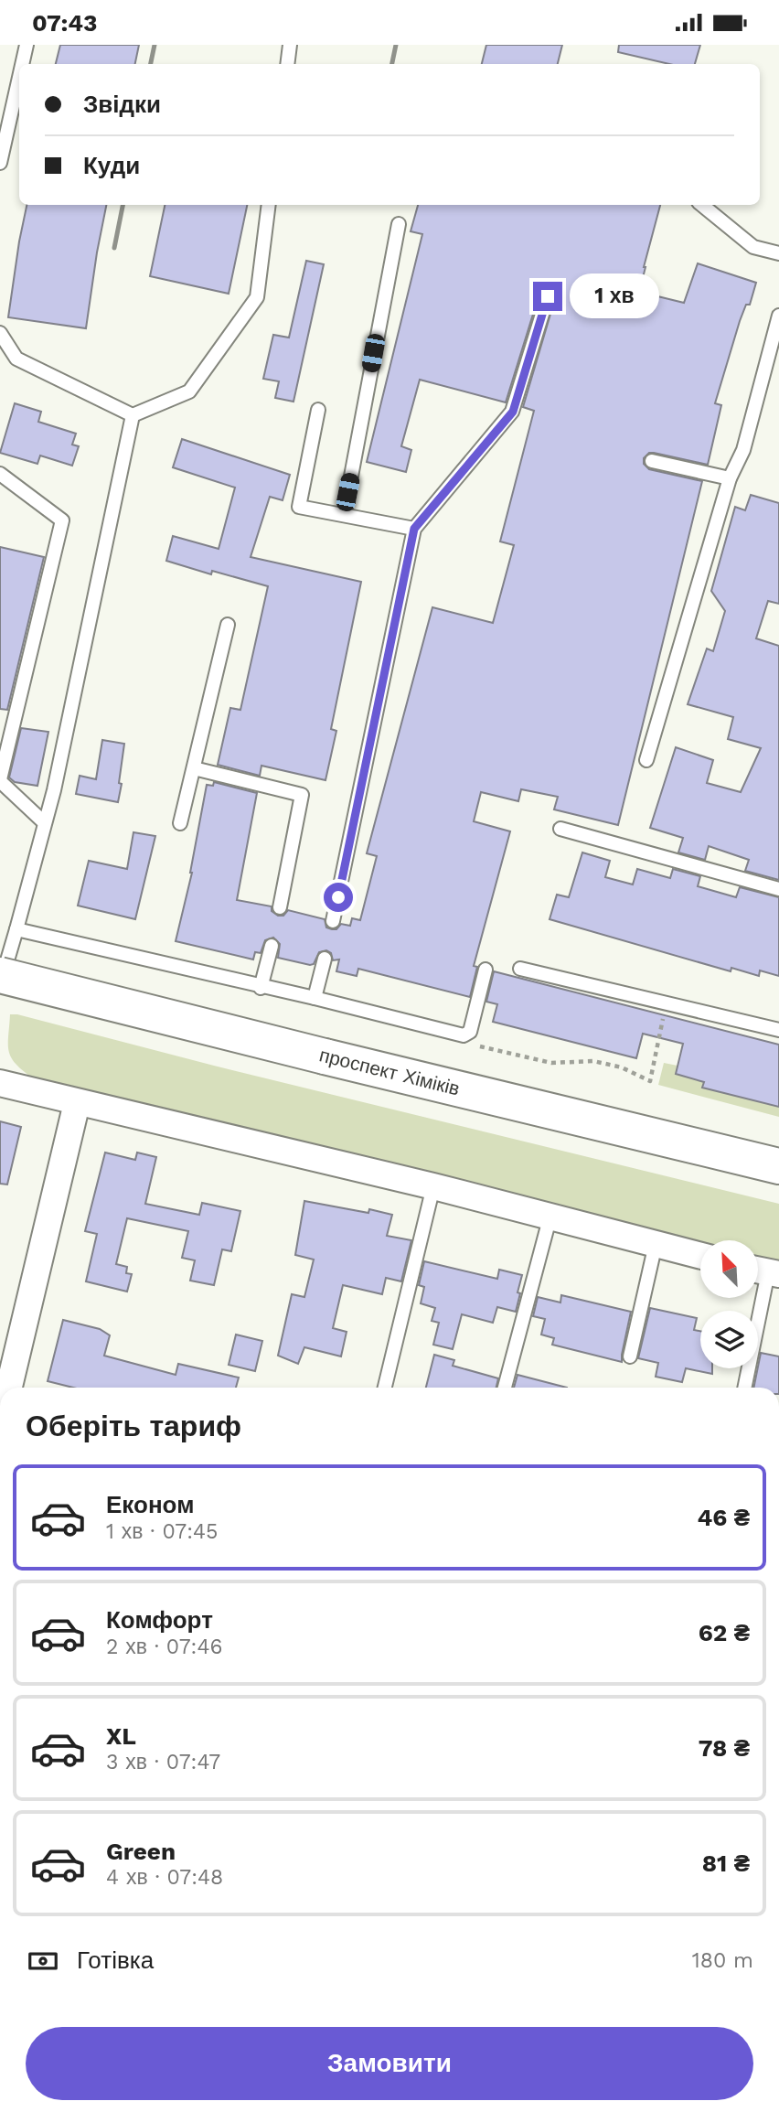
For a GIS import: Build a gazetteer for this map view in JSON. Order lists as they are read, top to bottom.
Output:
{
  "streets": {
    "main road": ["проспект Хіміків"]
  },
  "north": "top left",
  "page": {
    "status": "07:43",
    "banner": ["Звідки", "Куди"],
    "bubble": "1 хв",
    "heading": "Оберіть тариф",
    "list": [
      {
        "name": "Економ",
        "note": "1 хв · 07:45",
        "value": "46 ₴"
      },
      {
        "name": "Комфорт",
        "note": "2 хв · 07:46",
        "value": "62 ₴"
      },
      {
        "name": "XL",
        "note": "3 хв · 07:47",
        "value": "78 ₴"
      },
      {
        "name": "Green",
        "note": "4 хв · 07:48",
        "value": "81 ₴"
      }
    ],
    "pay": ["Готівка", "180 m"],
    "buttons": "Замовити"
  }
}
